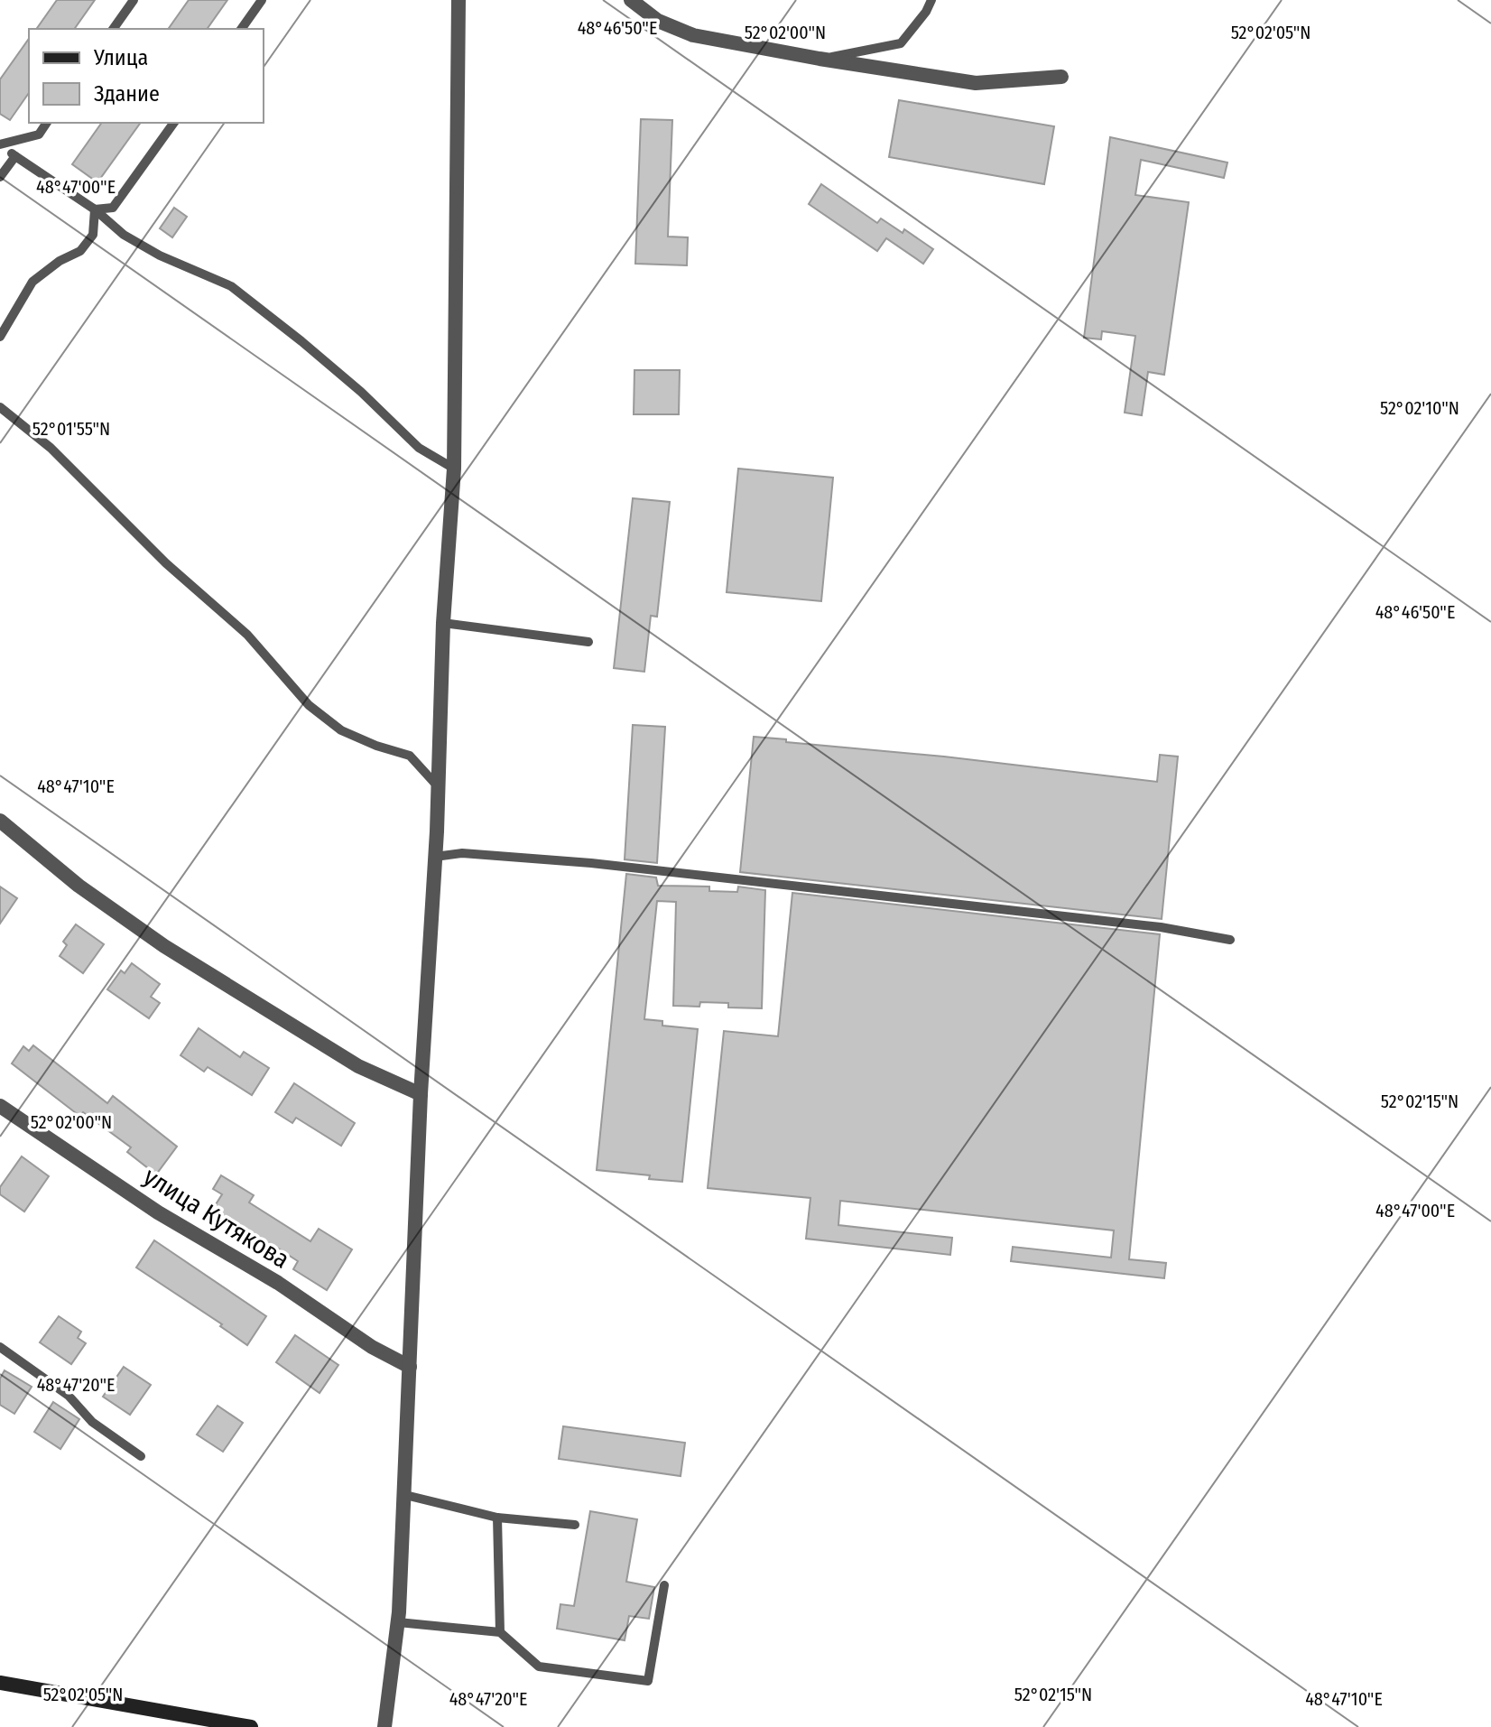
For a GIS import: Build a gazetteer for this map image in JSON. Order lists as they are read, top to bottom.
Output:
{
  "streets": {
    "street": ["улица Кутякова"]
  },
  "legend": ["Улица", "Здание"],
  "coordinates": [
    "48°46'50\"E",
    "52°02'00\"N",
    "52°02'05\"N",
    "48°47'00\"E",
    "52°02'10\"N",
    "52°01'55\"N",
    "48°47'10\"E",
    "52°02'15\"N",
    "48°47'20\"E"
  ]
}
